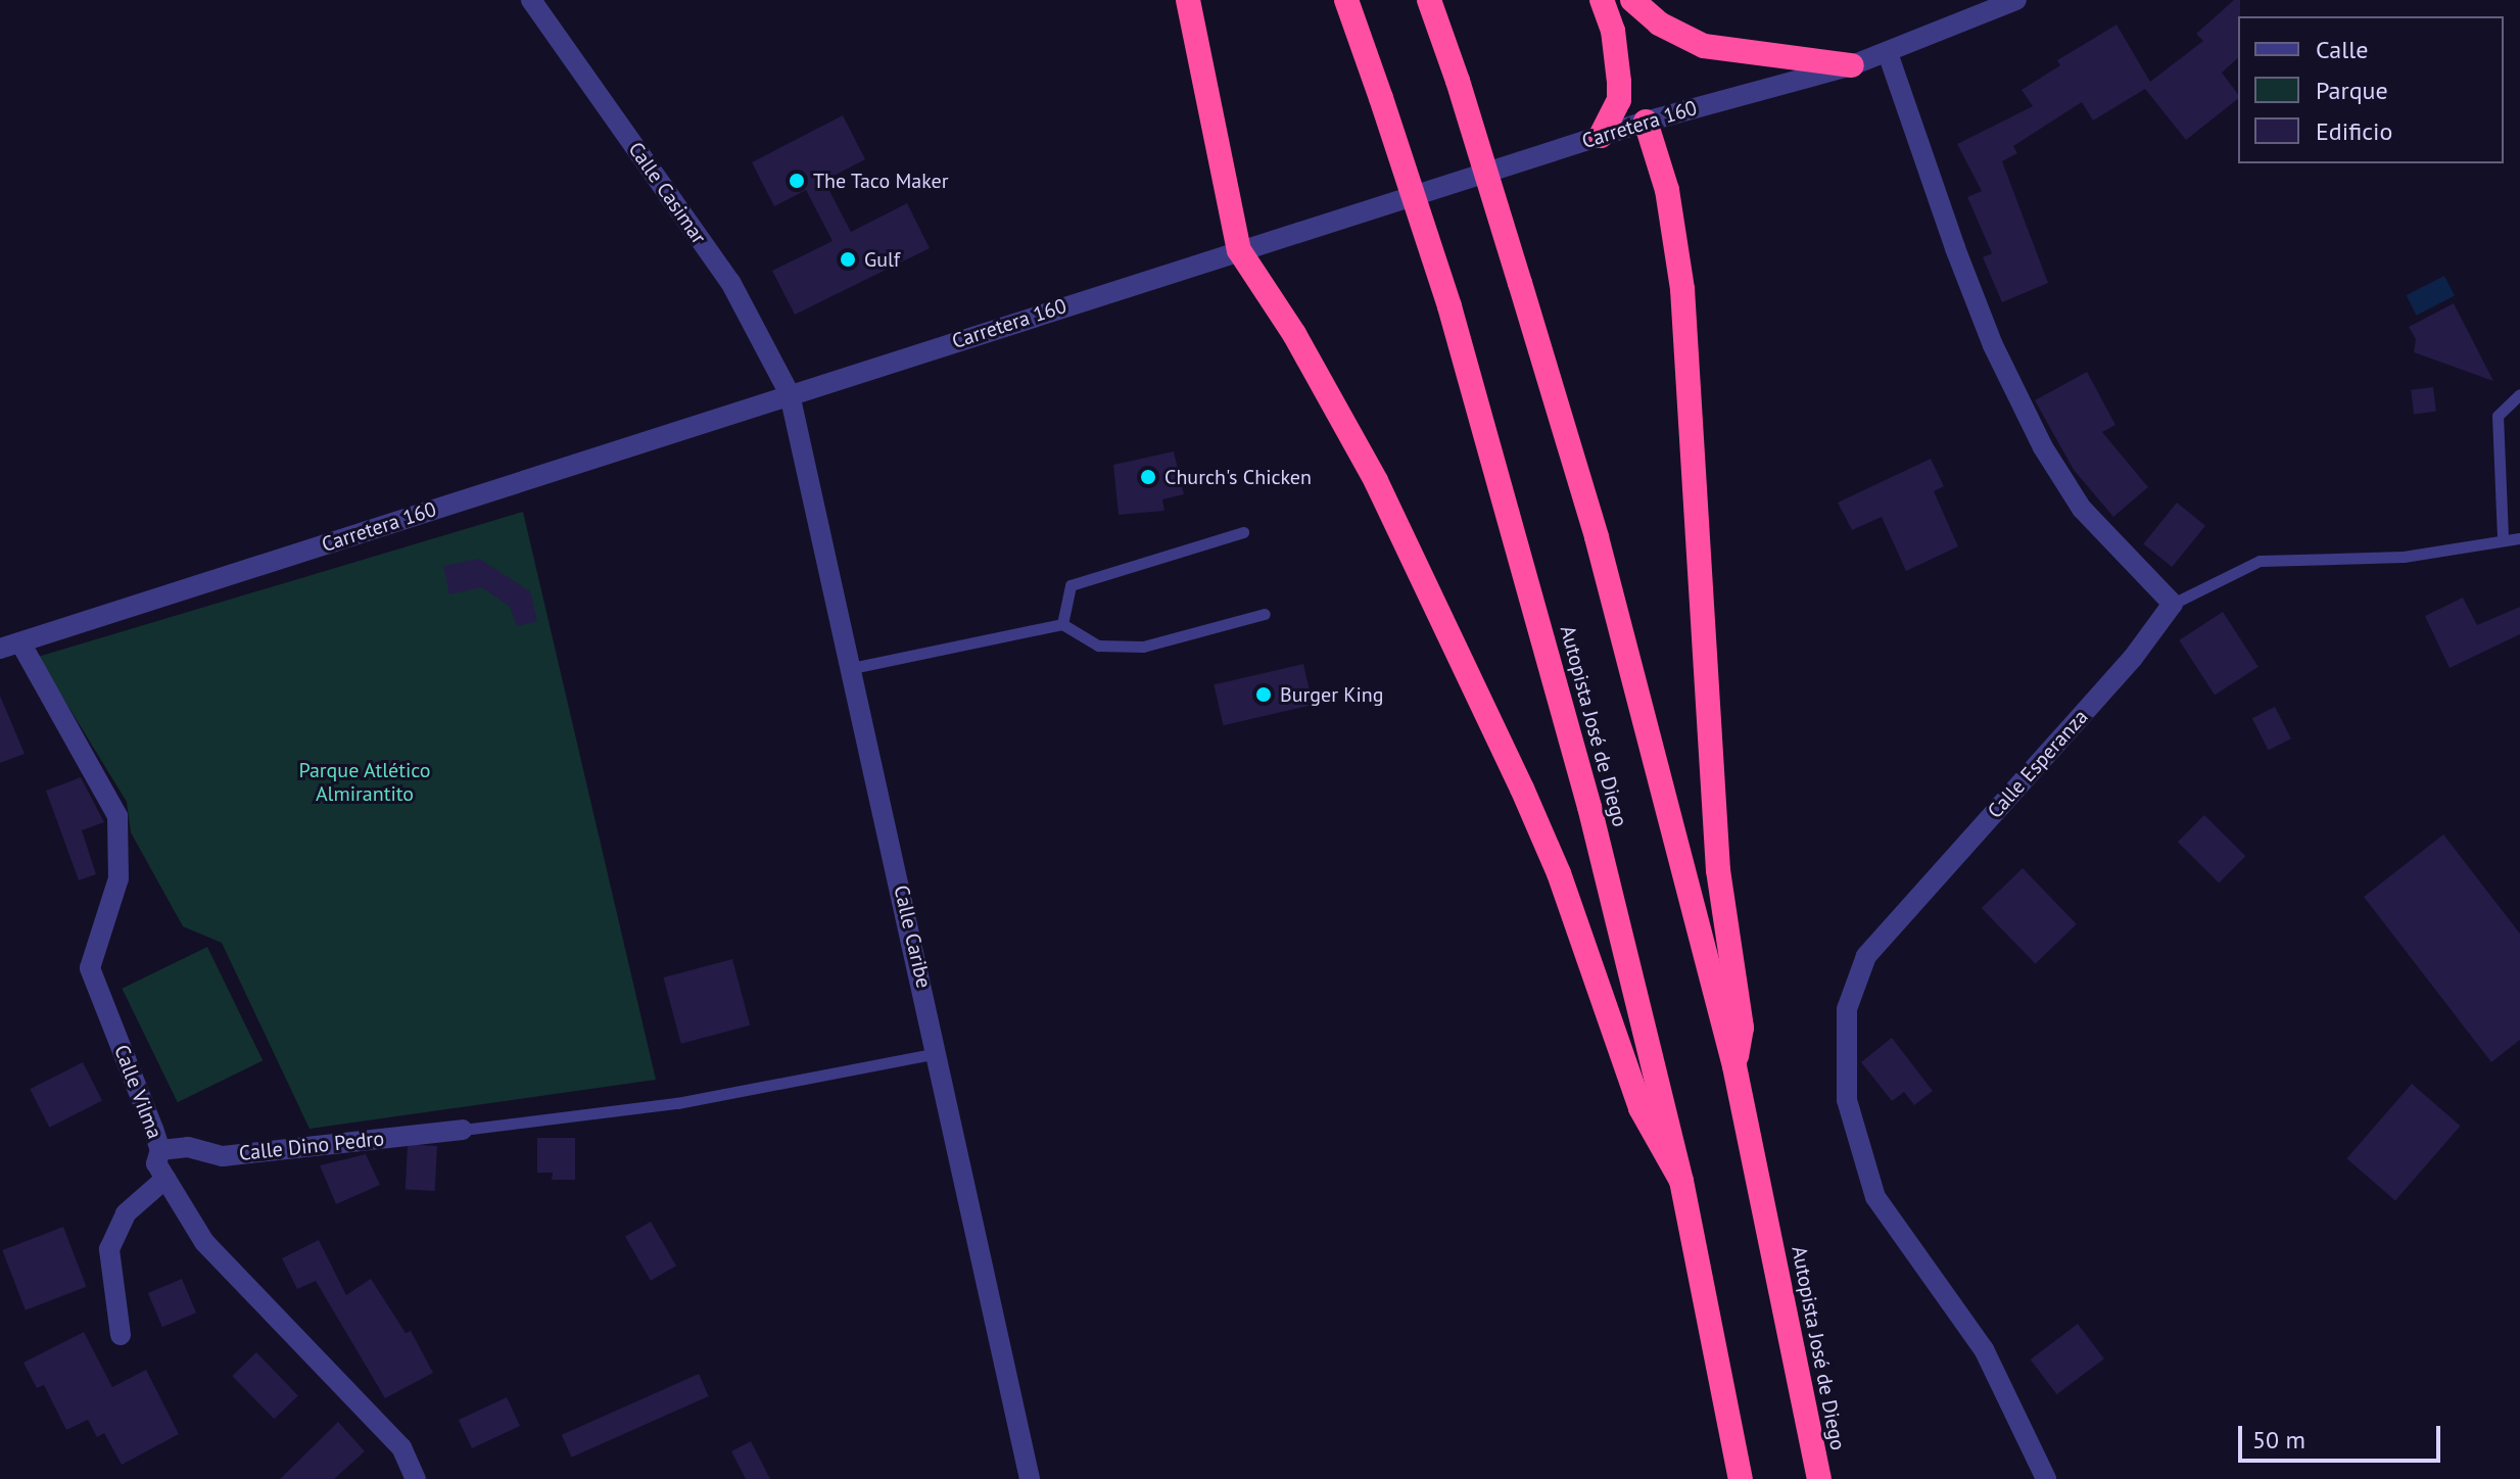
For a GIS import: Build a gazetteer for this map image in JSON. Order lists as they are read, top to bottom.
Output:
{
  "streets": {
    "highway": ["Autopista José de Diego"],
    "street": [
      "Carretera 160",
      "Calle Casimar",
      "Calle Esperanza",
      "Calle Caribe",
      "Calle Vilma",
      "Calle Dino Pedro"
    ]
  },
  "crossings": [
    ["Carretera 160", "Calle Casimar"],
    ["Carretera 160", "Calle Caribe"],
    ["Carretera 160", "Calle Vilma"],
    ["Calle Casimar", "Calle Caribe"],
    ["Calle Vilma", "Calle Dino Pedro"]
  ],
  "parks": ["Parque Atlético Almirantito"],
  "places": [
    "The Taco Maker",
    "Gulf",
    "Church's Chicken",
    "Burger King"
  ],
  "legend": ["Calle", "Parque", "Edificio"],
  "scale_bar": "50 m"
}
